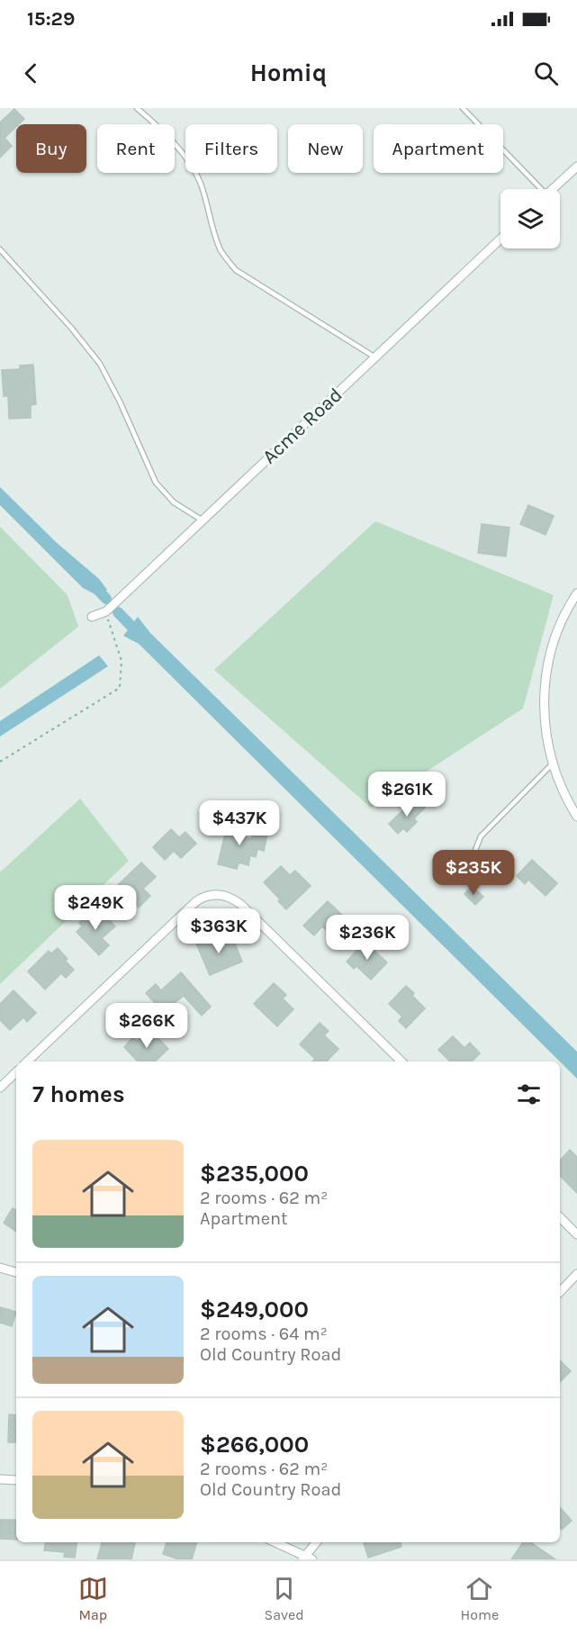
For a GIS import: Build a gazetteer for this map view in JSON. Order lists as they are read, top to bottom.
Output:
{
  "streets": {
    "street": ["Acme Road"]
  },
  "page": {
    "status": "15:29",
    "header": "Homiq",
    "chip": [
      "Buy",
      "Rent",
      "Filters",
      "New",
      "Apartment"
    ],
    "price": [
      "$261K",
      "$437K",
      "$235K",
      "$249K",
      "$363K",
      "$236K",
      "$266K"
    ],
    "heading": "7 homes",
    "list": [
      {
        "name": "$235,000",
        "note": "2 rooms · 62 m² · Apartment"
      },
      {
        "name": "$249,000",
        "note": "2 rooms · 64 m² · Old Country Road"
      },
      {
        "name": "$266,000",
        "note": "2 rooms · 62 m² · Old Country Road"
      }
    ],
    "tabs": ["Map", "Saved", "Home"]
  }
}
